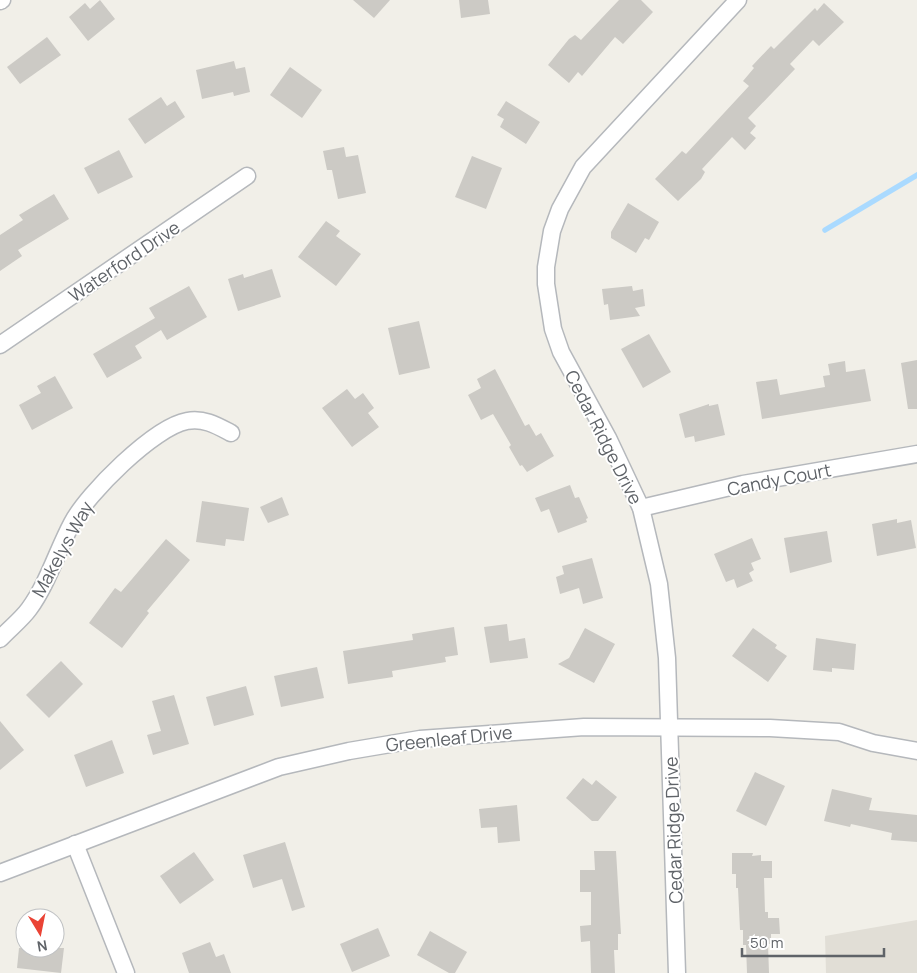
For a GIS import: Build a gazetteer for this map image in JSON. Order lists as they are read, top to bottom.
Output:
{
  "streets": {
    "street": [
      "Waterford Drive",
      "Cedar Ridge Drive",
      "Candy Court",
      "Makelys Way",
      "Greenleaf Drive"
    ]
  },
  "crossings": [
    ["Cedar Ridge Drive", "Candy Court"],
    ["Cedar Ridge Drive", "Greenleaf Drive"]
  ],
  "scale_bar": "50 m",
  "north": "bottom"
}
